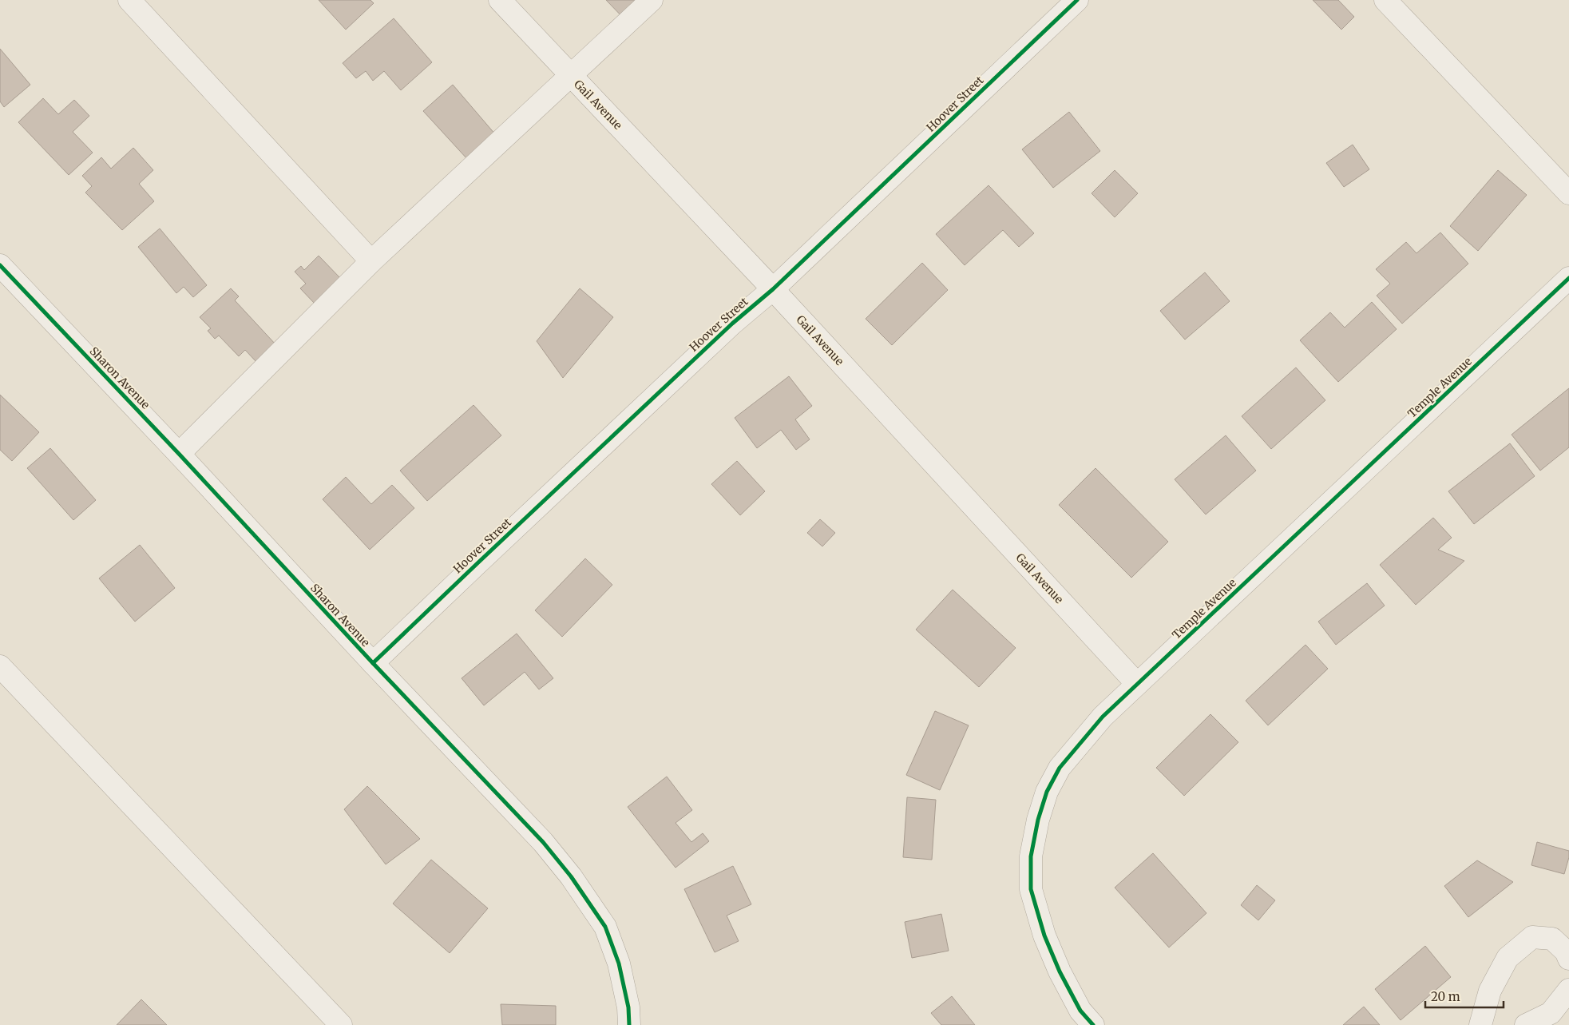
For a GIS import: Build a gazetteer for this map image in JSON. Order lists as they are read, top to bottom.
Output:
{
  "streets": {
    "street": [
      "Hoover Street",
      "Gail Avenue",
      "Sharon Avenue",
      "Temple Avenue"
    ]
  },
  "crossings": [
    ["Hoover Street", "Gail Avenue"],
    ["Hoover Street", "Sharon Avenue"],
    ["Gail Avenue", "Temple Avenue"]
  ],
  "scale_bar": "20 m"
}
